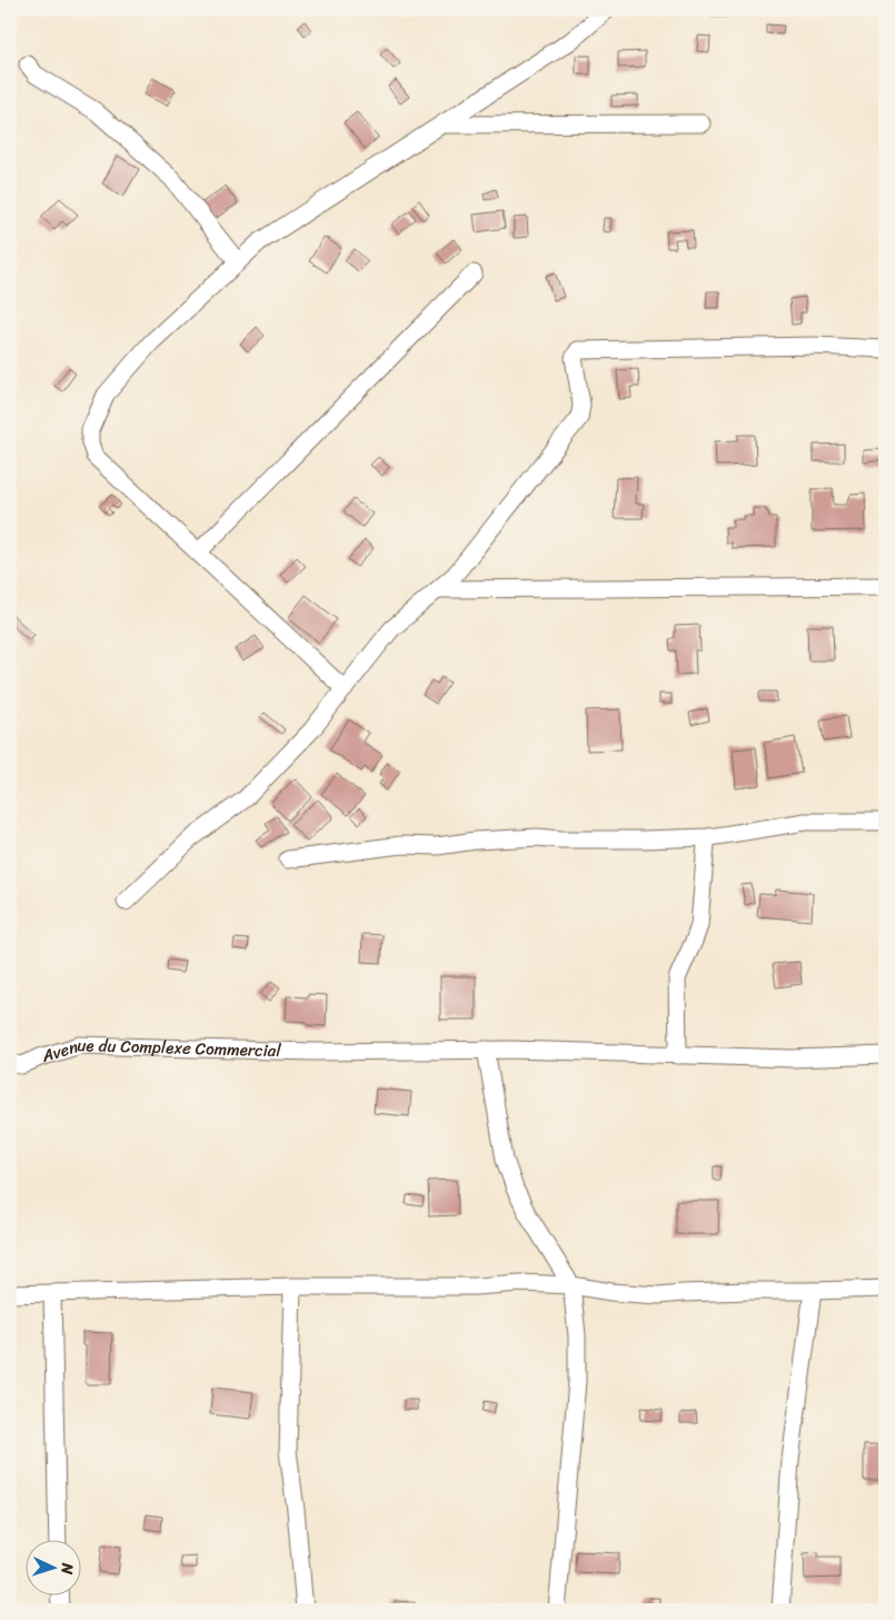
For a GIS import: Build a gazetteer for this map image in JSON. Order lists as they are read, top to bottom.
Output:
{
  "streets": {
    "street": ["Avenue du Complexe Commercial"]
  },
  "north": "right"
}
